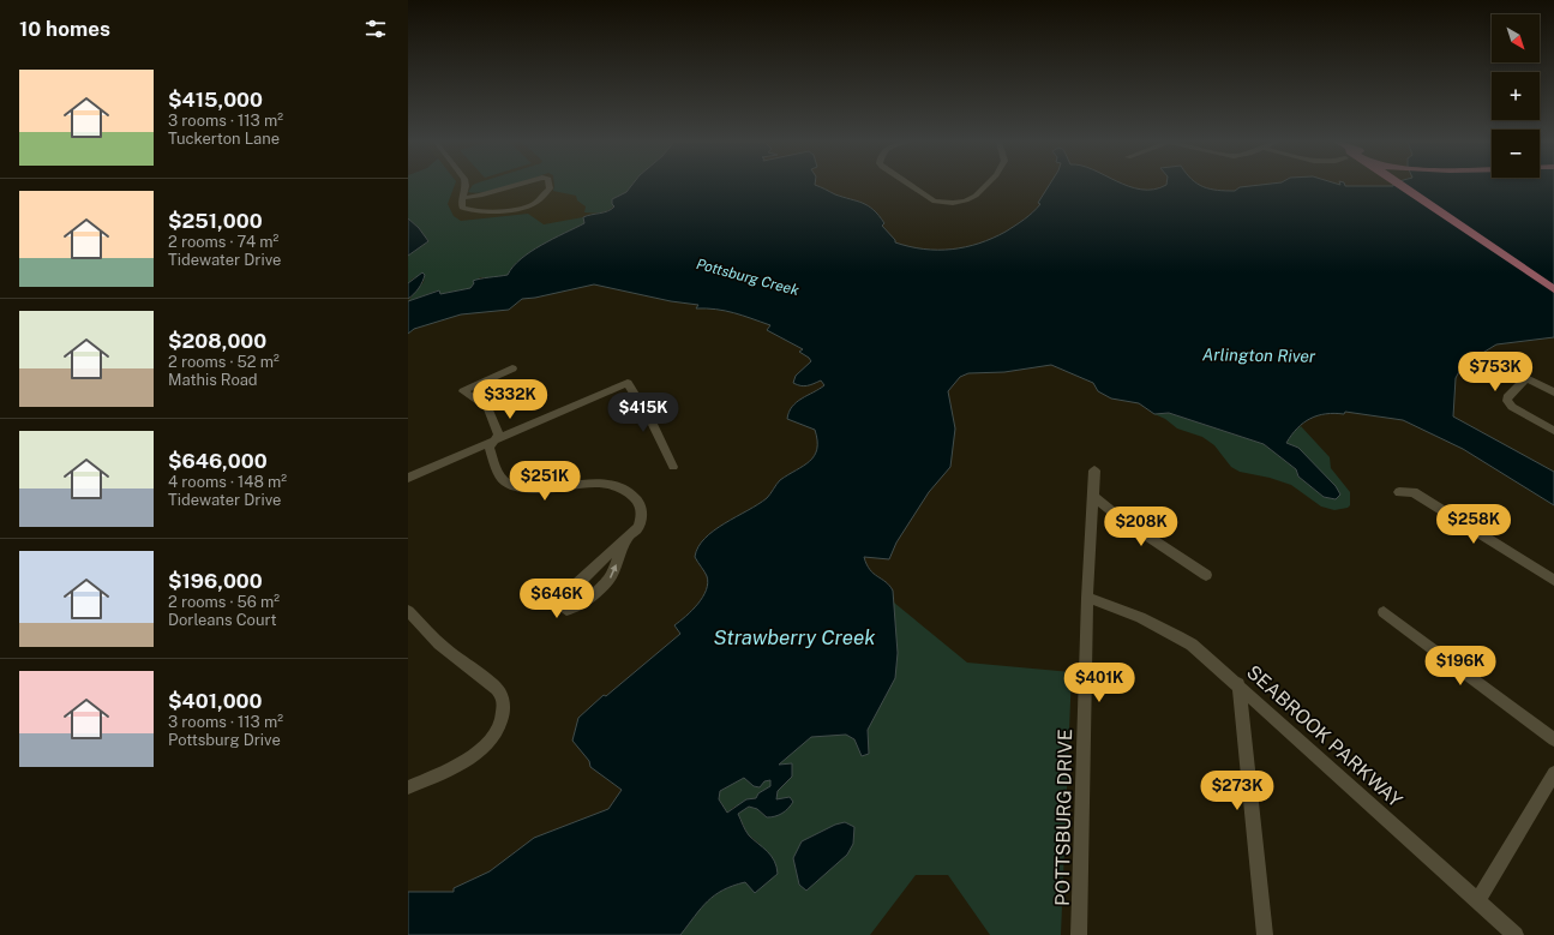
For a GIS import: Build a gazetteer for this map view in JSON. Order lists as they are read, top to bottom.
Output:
{
  "streets": {
    "street": ["SEABROOK PARKWAY", "POTTSBURG DRIVE"]
  },
  "crossings": [
    ["SEABROOK PARKWAY", "POTTSBURG DRIVE"]
  ],
  "water": ["Pottsburg Creek", "Arlington River", "Strawberry Creek"],
  "north": "bottom right",
  "page": {
    "heading": "10 homes",
    "map_buttons": ["+", "−"],
    "list": [
      {
        "name": "$415,000",
        "note": "3 rooms · 113 m² · Tuckerton Lane"
      },
      {
        "name": "$251,000",
        "note": "2 rooms · 74 m² · Tidewater Drive"
      },
      {
        "name": "$208,000",
        "note": "2 rooms · 52 m² · Mathis Road"
      },
      {
        "name": "$646,000",
        "note": "4 rooms · 148 m² · Tidewater Drive"
      },
      {
        "name": "$196,000",
        "note": "2 rooms · 56 m² · Dorleans Court"
      },
      {
        "name": "$401,000",
        "note": "3 rooms · 113 m² · Pottsburg Drive"
      }
    ],
    "price": [
      "$753K",
      "$332K",
      "$415K",
      "$251K",
      "$258K",
      "$208K",
      "$646K",
      "$196K",
      "$401K",
      "$273K"
    ]
  }
}
